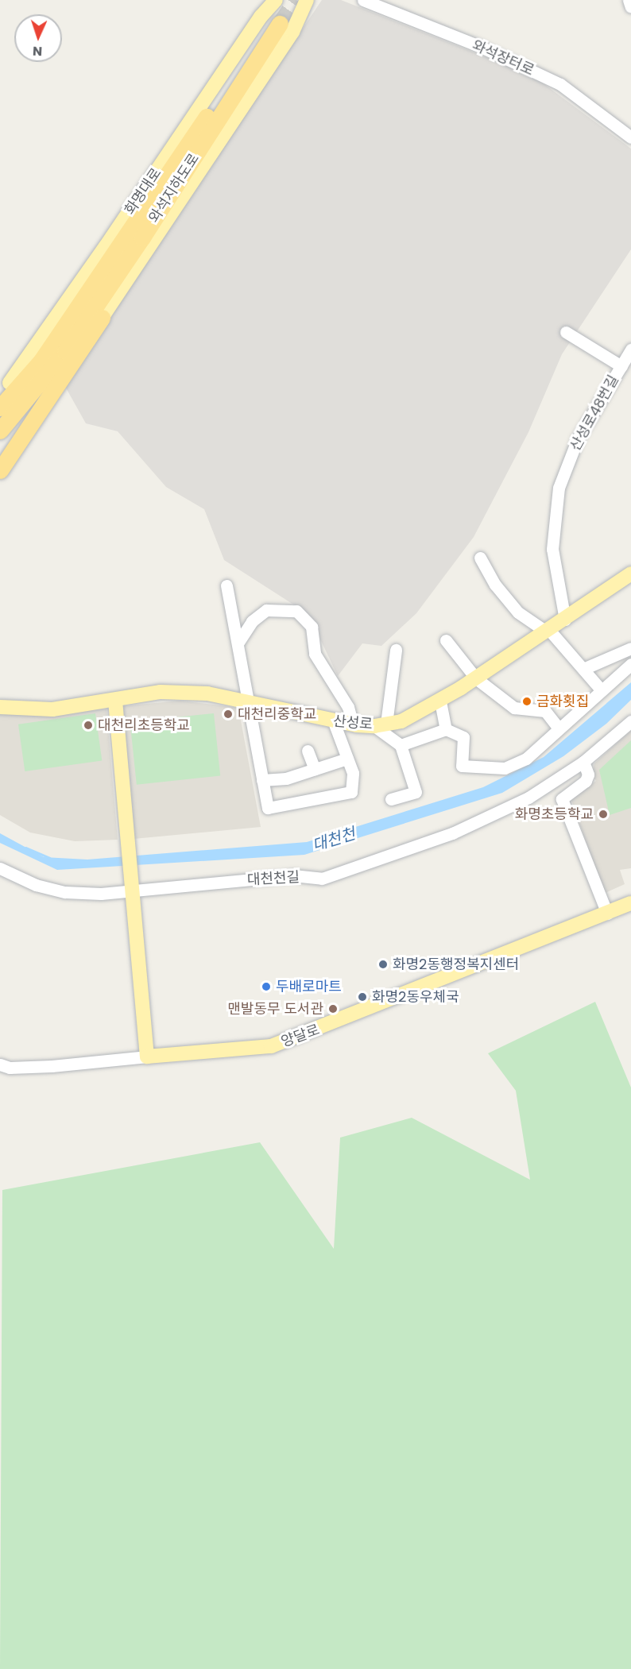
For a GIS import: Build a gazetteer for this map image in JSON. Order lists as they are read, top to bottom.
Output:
{
  "streets": {
    "highway": ["와석지하도로", "화명대로"],
    "main road": ["산성로", "양달로"],
    "street": ["와석장터로", "산성로48번길", "대천천길"]
  },
  "crossings": [
    ["와석지하도로", "화명대로"],
    ["산성로48번길", "산성로"]
  ],
  "water": ["대천천"],
  "places": [
    "금화횟집",
    "대천리중학교",
    "대천리초등학교",
    "화명초등학교",
    "화명2동행정복지센터",
    "두배로마트",
    "화명2동우체국",
    "맨발동무 도서관"
  ],
  "north": "bottom"
}
